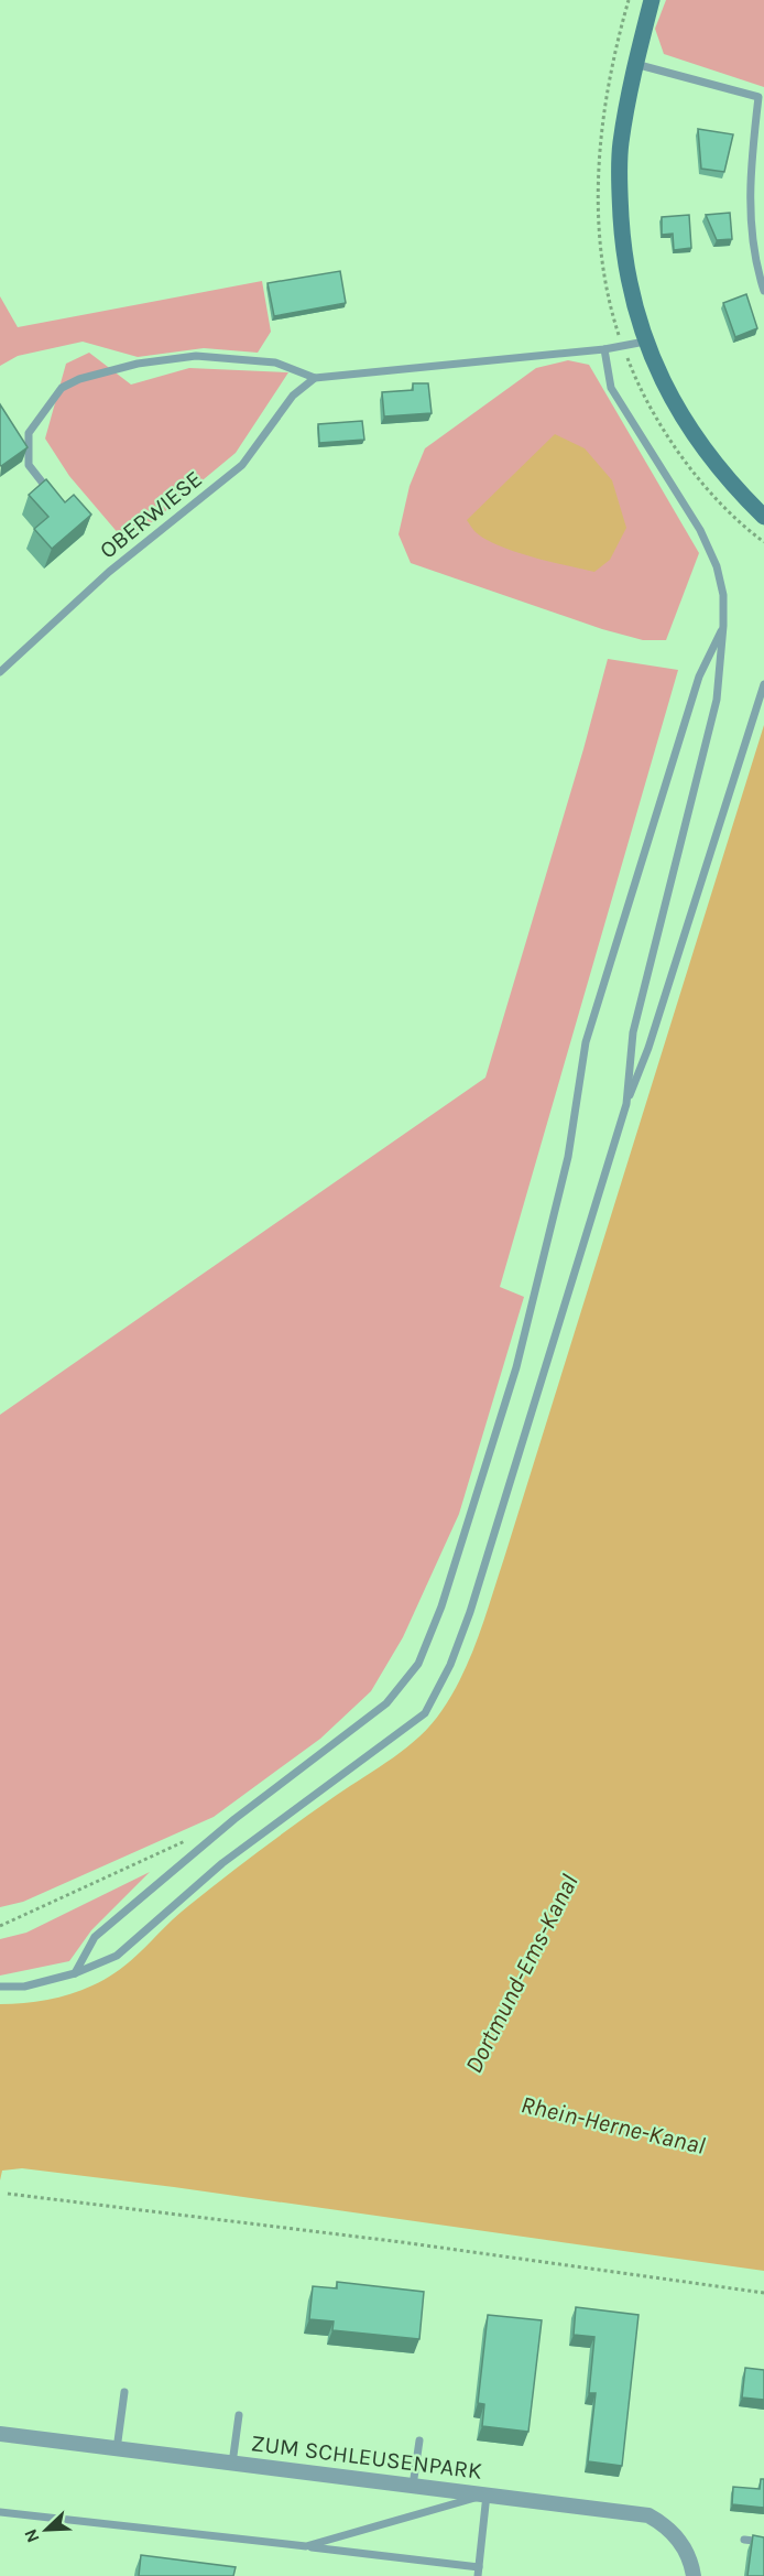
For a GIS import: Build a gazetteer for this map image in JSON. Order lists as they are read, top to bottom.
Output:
{
  "streets": {
    "street": ["ZUM SCHLEUSENPARK"],
    "lane": ["OBERWIESE"]
  },
  "water": ["Dortmund-Ems-Kanal", "Rhein-Herne-Kanal"],
  "north": "bottom left"
}
